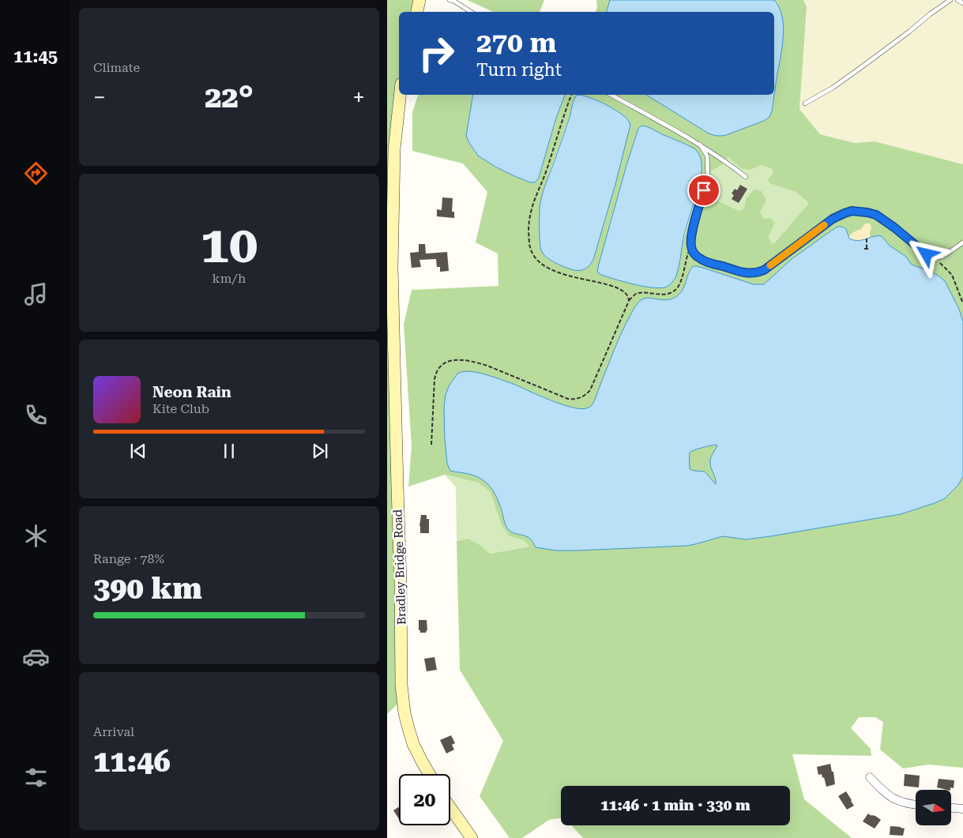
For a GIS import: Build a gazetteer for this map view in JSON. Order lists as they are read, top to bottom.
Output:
{
  "streets": {
    "street": ["Bradley Bridge Road"]
  },
  "north": "right",
  "page": {
    "tabs": "11:45",
    "tile": [
      "Climate",
      ["10", "km/h"],
      ["Range · 78%", "390 km"],
      ["Arrival", "11:46"]
    ],
    "turn": ["270 m", "Turn right"],
    "heat": ["−", "22°", "+"],
    "song": ["Neon Rain", "Kite Club"],
    "limit": "20",
    "trip": "11:46 · 1 min · 330 m"
  }
}
